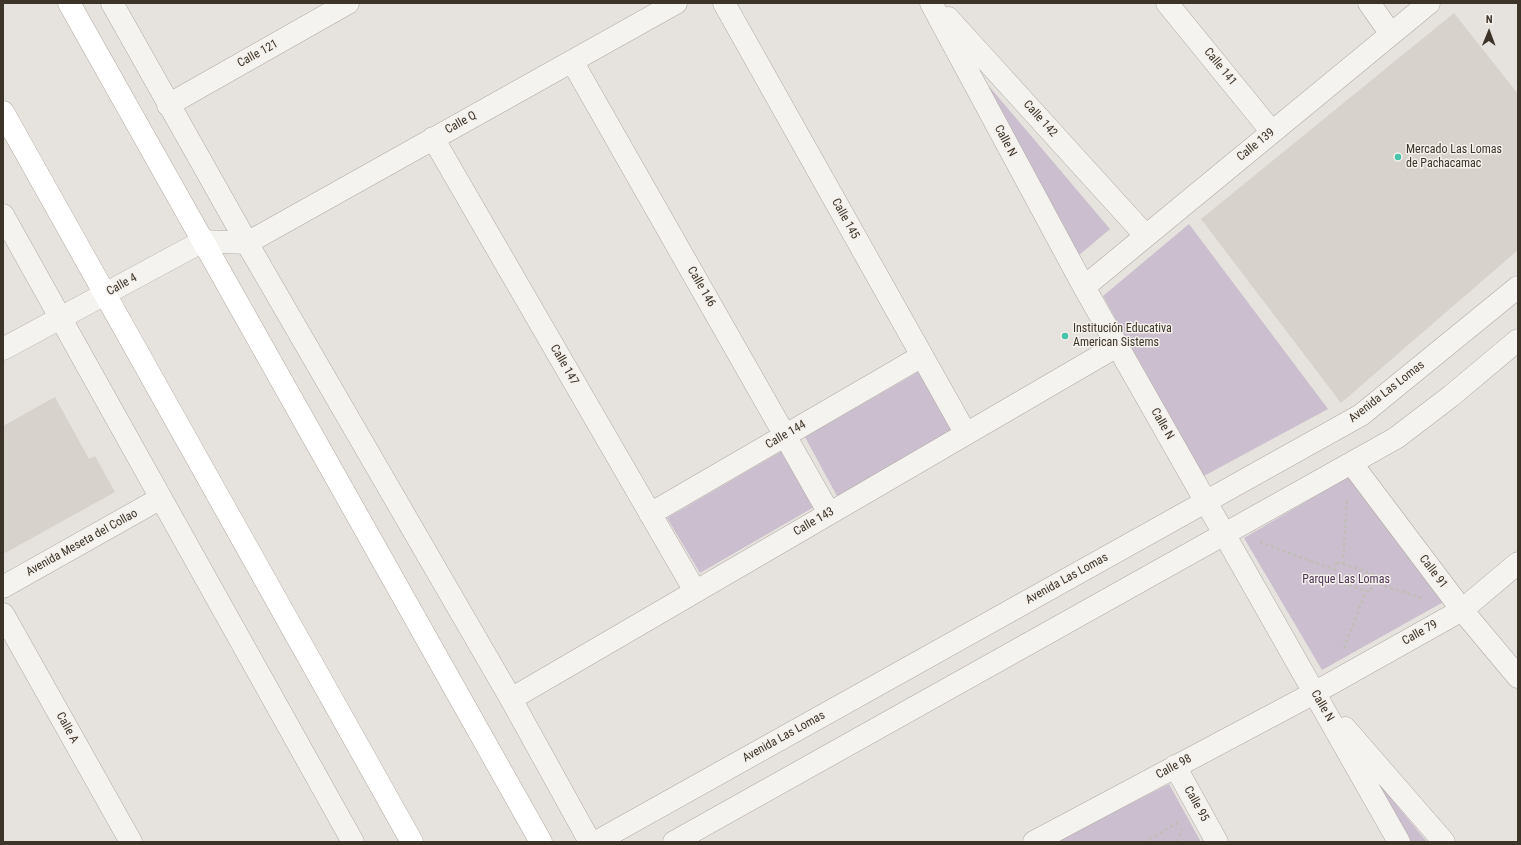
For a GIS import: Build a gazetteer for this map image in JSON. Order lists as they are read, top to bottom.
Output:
{
  "streets": {
    "street": [
      "Calle 121",
      "Calle 141",
      "Calle 142",
      "Calle Q",
      "Calle N",
      "Calle 139",
      "Calle 145",
      "Calle 4",
      "Calle 146",
      "Calle 147",
      "Avenida Las Lomas",
      "Calle 144",
      "Calle 143",
      "Avenida Meseta del Collao",
      "Calle 91",
      "Calle 79",
      "Calle A",
      "Calle 98",
      "Calle 95"
    ]
  },
  "crossings": [
    ["Calle 141", "Calle 139"],
    ["Calle 142", "Calle 139"],
    ["Calle Q", "Calle 146"],
    ["Calle Q", "Calle 147"],
    ["Calle N", "Calle 139"],
    ["Calle N", "Avenida Las Lomas"],
    ["Calle N", "Calle 143"],
    ["Calle N", "Calle 79"],
    ["Calle N", "Calle 98"],
    ["Calle 145", "Calle 144"],
    ["Calle 145", "Calle 143"],
    ["Calle 146", "Calle 144"],
    ["Calle 146", "Calle 143"],
    ["Calle 147", "Calle 144"],
    ["Calle 147", "Calle 143"],
    ["Calle 91", "Calle 79"],
    ["Calle 79", "Calle 98"],
    ["Calle 98", "Calle 95"]
  ],
  "parks": ["Parque Las Lomas"],
  "places": ["Mercado Las Lomas de Pachacamac", "Institución Educativa American Sistems"],
  "north": "top"
}
